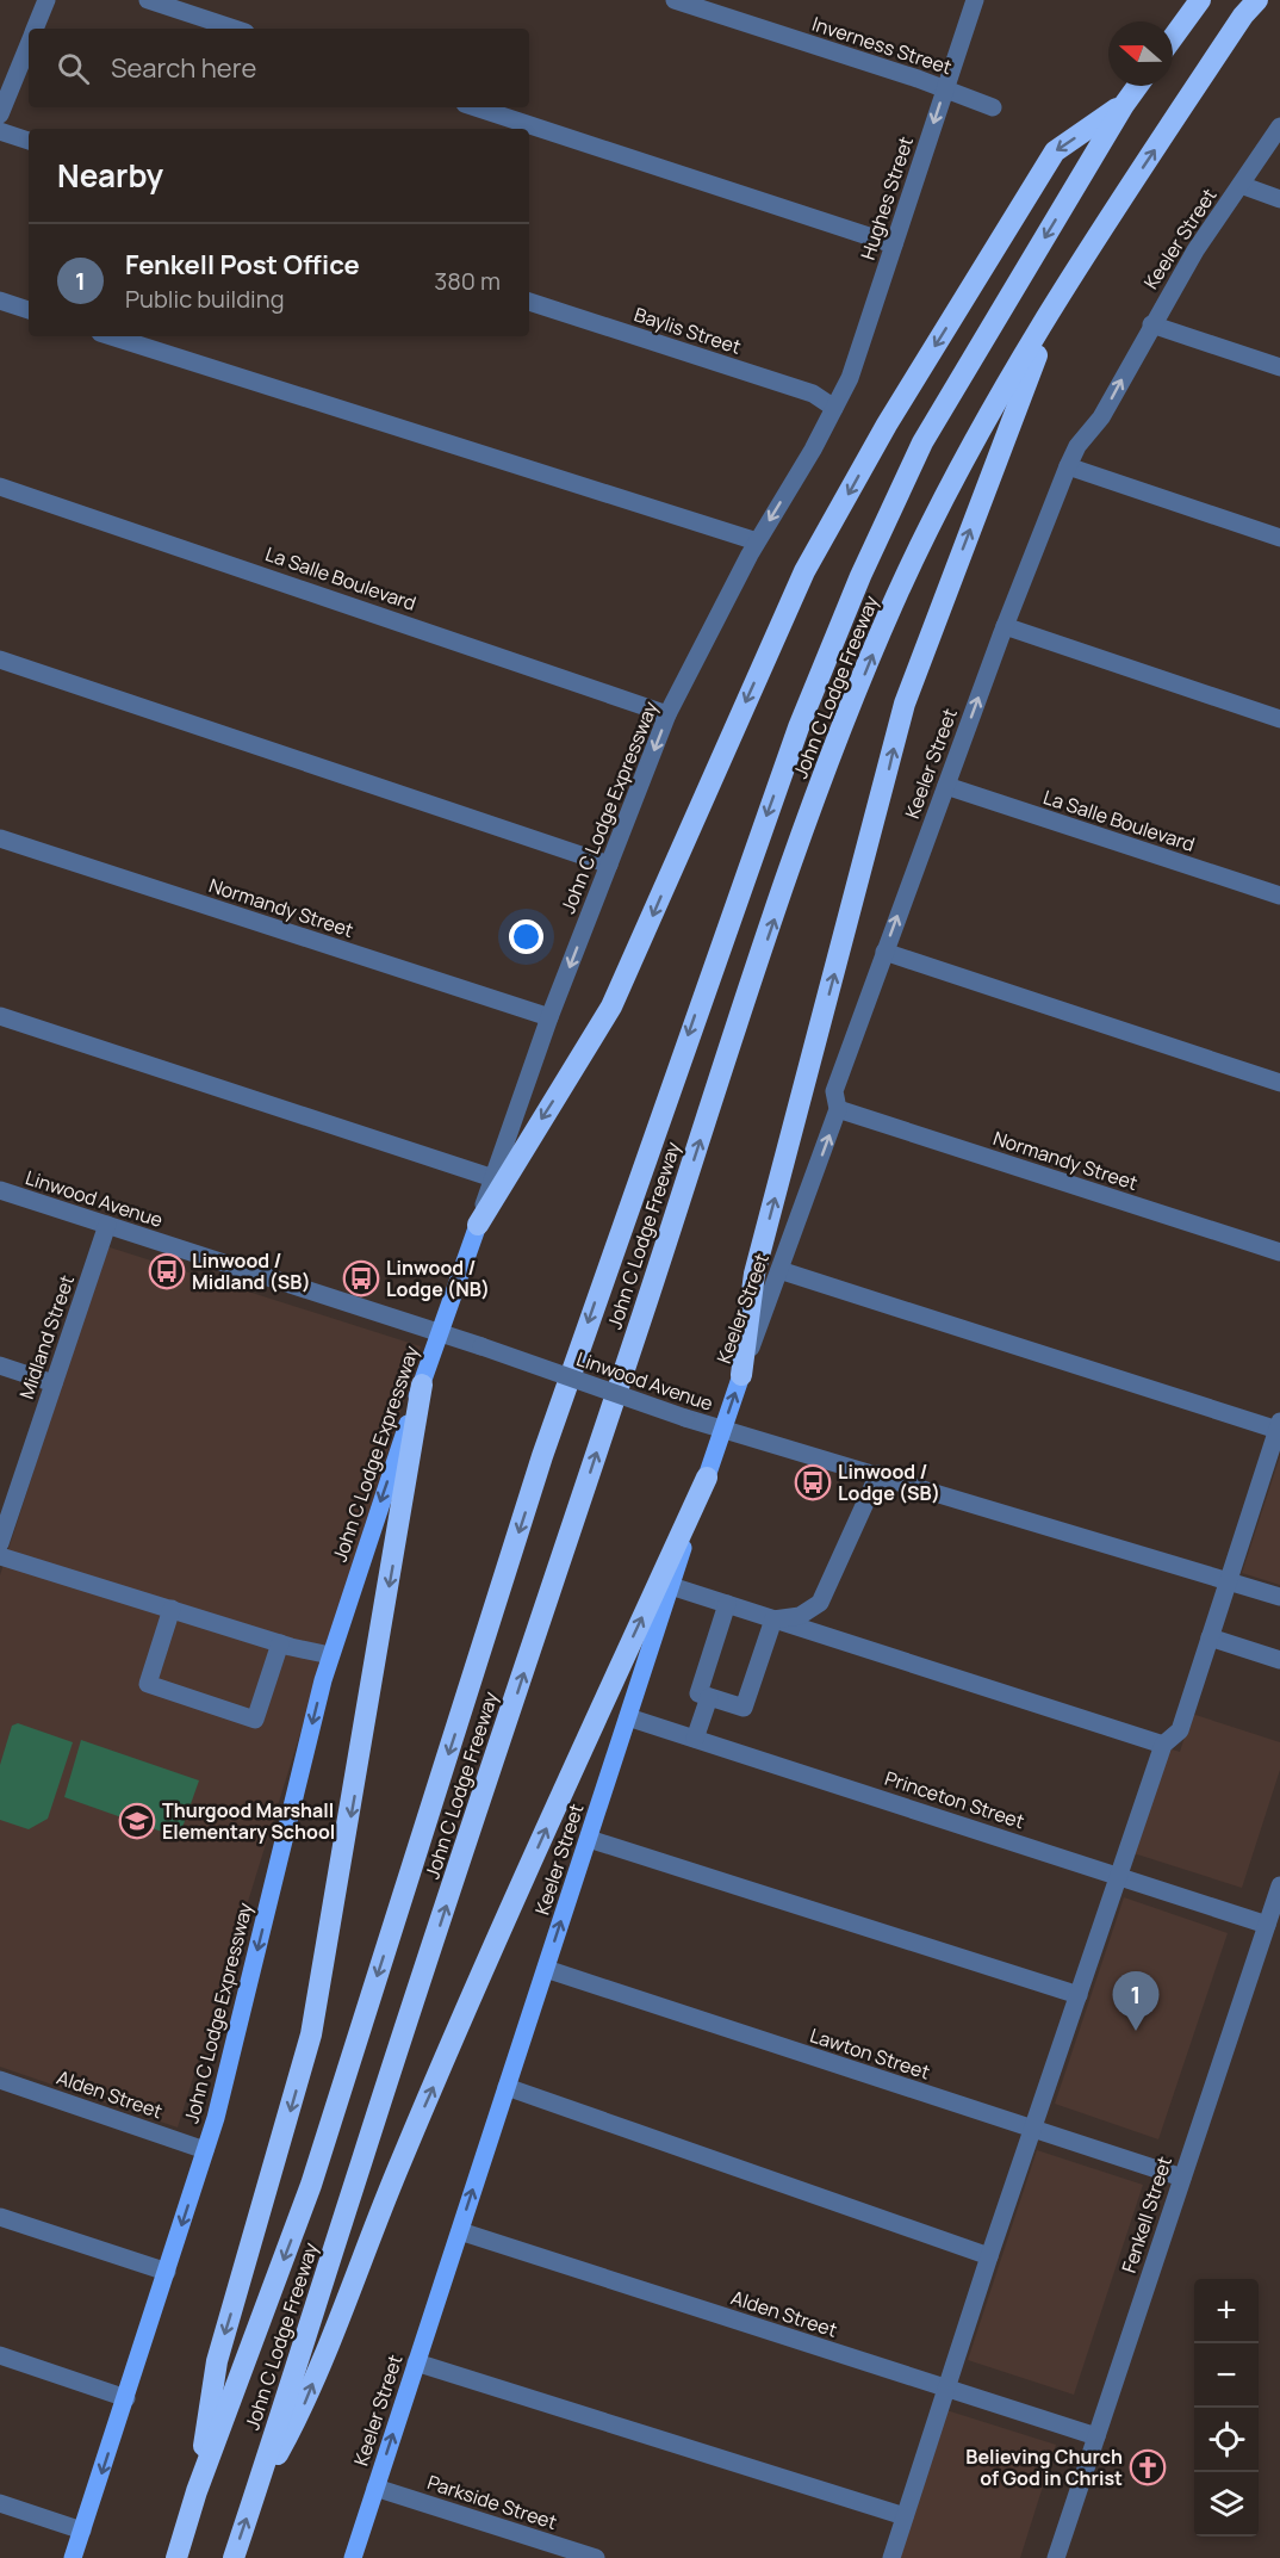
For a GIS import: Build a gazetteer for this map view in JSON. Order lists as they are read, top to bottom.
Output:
{
  "streets": {
    "highway": ["John C Lodge Freeway"],
    "main road": ["Keeler Street", "John C Lodge Expressway"],
    "street": [
      "Inverness Street",
      "Hughes Street",
      "Baylis Street",
      "La Salle Boulevard",
      "Normandy Street",
      "Linwood Avenue",
      "Midland Street",
      "Princeton Street",
      "Lawton Street",
      "Alden Street",
      "Fenkell Street",
      "Parkside Street"
    ]
  },
  "crossings": [
    ["Inverness Street", "Hughes Street"],
    ["Hughes Street", "Baylis Street"],
    ["Hughes Street", "John C Lodge Expressway"],
    ["Keeler Street", "La Salle Boulevard"],
    ["Keeler Street", "Normandy Street"],
    ["Keeler Street", "Linwood Avenue"],
    ["Keeler Street", "Princeton Street"],
    ["Keeler Street", "Lawton Street"],
    ["Keeler Street", "Alden Street"],
    ["Keeler Street", "Parkside Street"],
    ["Baylis Street", "John C Lodge Expressway"],
    ["La Salle Boulevard", "John C Lodge Expressway"],
    ["John C Lodge Expressway", "Normandy Street"],
    ["John C Lodge Expressway", "Linwood Avenue"],
    ["John C Lodge Expressway", "Alden Street"],
    ["Linwood Avenue", "Midland Street"],
    ["Princeton Street", "Fenkell Street"],
    ["Lawton Street", "Fenkell Street"],
    ["Alden Street", "Fenkell Street"]
  ],
  "one_way": ["Hughes Street", "Keeler Street", "John C Lodge Expressway"],
  "places": {
    "bus stop": ["Linwood / Midland (SB)", "Linwood / Lodge (NB)", "Linwood / Lodge (SB)"],
    "school or university": ["Thurgood Marshall Elementary School"],
    "church": ["Believing Church of God in Christ"]
  },
  "north": "left",
  "page": {
    "search": "Search here",
    "heading": "Nearby",
    "list": [
      {
        "mark": "1",
        "name": "Fenkell Post Office",
        "note": "Public building",
        "value": "380 m"
      }
    ],
    "pins": "1",
    "map_buttons": ["+", "−"]
  }
}
